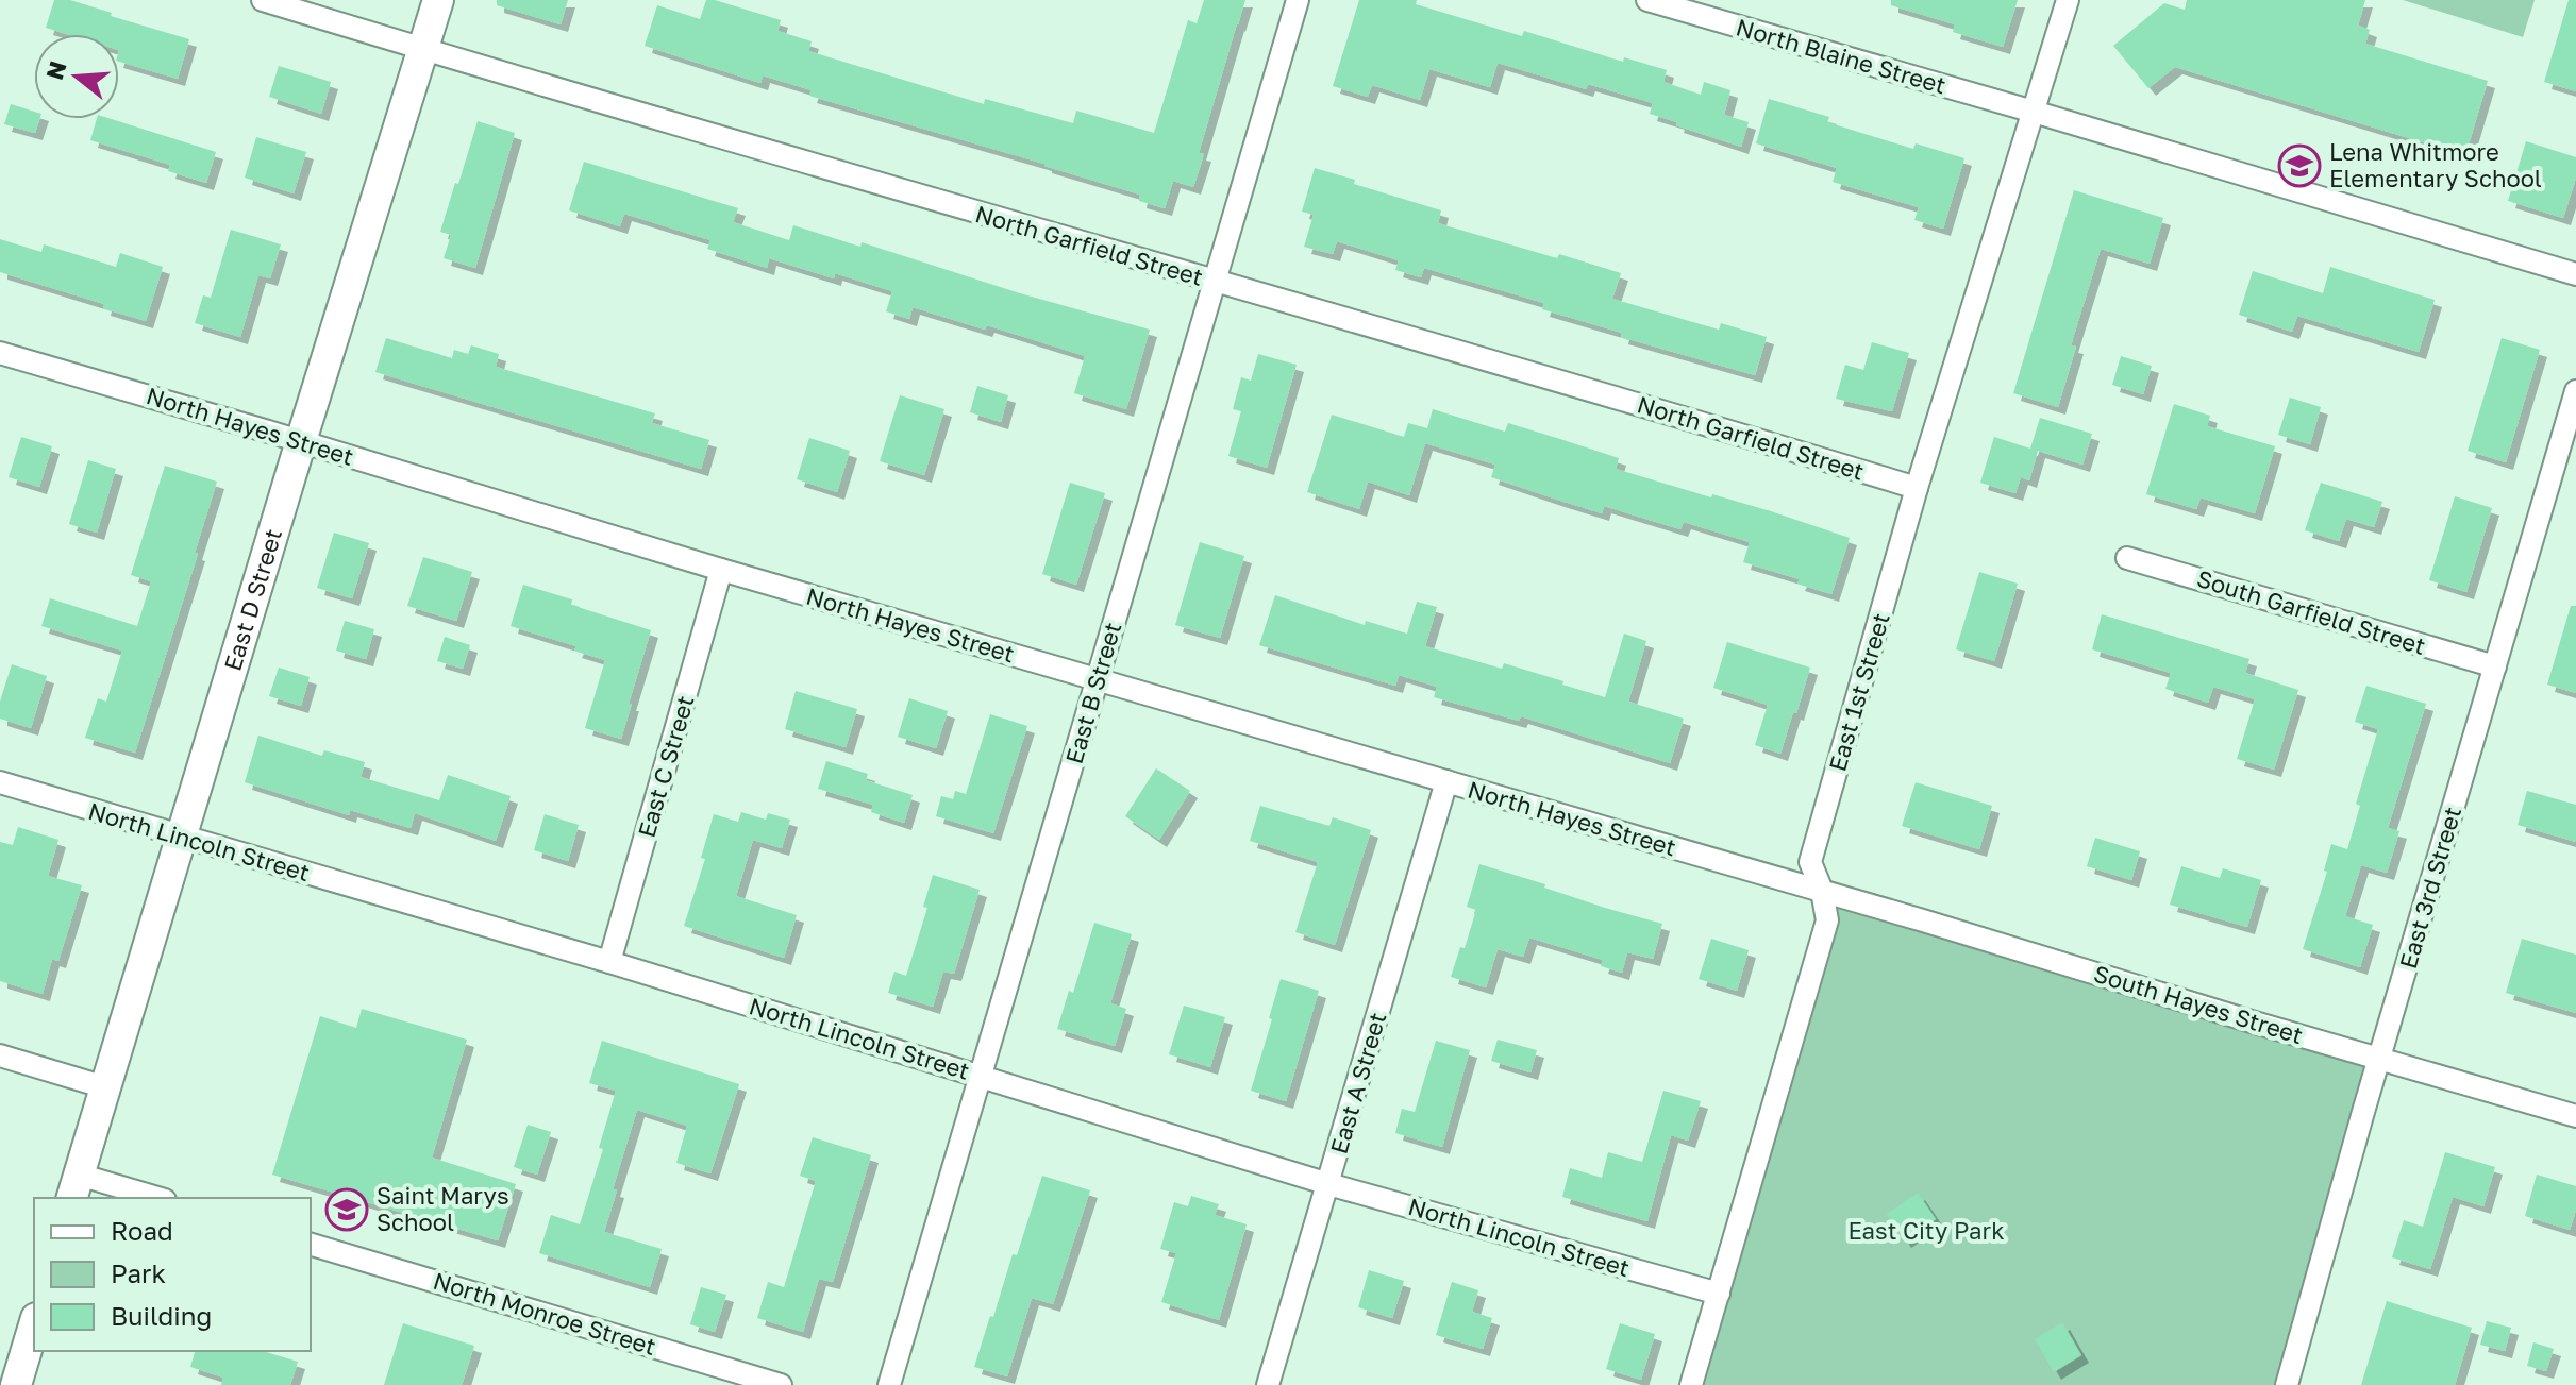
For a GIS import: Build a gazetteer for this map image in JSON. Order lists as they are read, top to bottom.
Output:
{
  "streets": {
    "street": [
      "North Blaine Street",
      "North Garfield Street",
      "North Hayes Street",
      "East D Street",
      "South Garfield Street",
      "East 1st Street",
      "East B Street",
      "East C Street",
      "North Lincoln Street",
      "East 3rd Street",
      "South Hayes Street",
      "East A Street",
      "North Monroe Street"
    ]
  },
  "crossings": [
    ["North Blaine Street", "East 1st Street"],
    ["North Garfield Street", "East D Street"],
    ["North Garfield Street", "East 1st Street"],
    ["North Garfield Street", "East B Street"],
    ["North Hayes Street", "East D Street"],
    ["North Hayes Street", "East 1st Street"],
    ["North Hayes Street", "East B Street"],
    ["North Hayes Street", "East C Street"],
    ["North Hayes Street", "South Hayes Street"],
    ["North Hayes Street", "East A Street"],
    ["East D Street", "North Lincoln Street"],
    ["South Garfield Street", "East 3rd Street"],
    ["East 1st Street", "North Lincoln Street"],
    ["East 1st Street", "South Hayes Street"],
    ["East B Street", "North Lincoln Street"],
    ["East C Street", "North Lincoln Street"],
    ["North Lincoln Street", "East A Street"],
    ["East 3rd Street", "South Hayes Street"]
  ],
  "parks": ["East City Park"],
  "places": {
    "school or university": ["Lena Whitmore Elementary School", "Saint Marys School"]
  },
  "legend": ["Road", "Park", "Building"],
  "north": "left"
}
